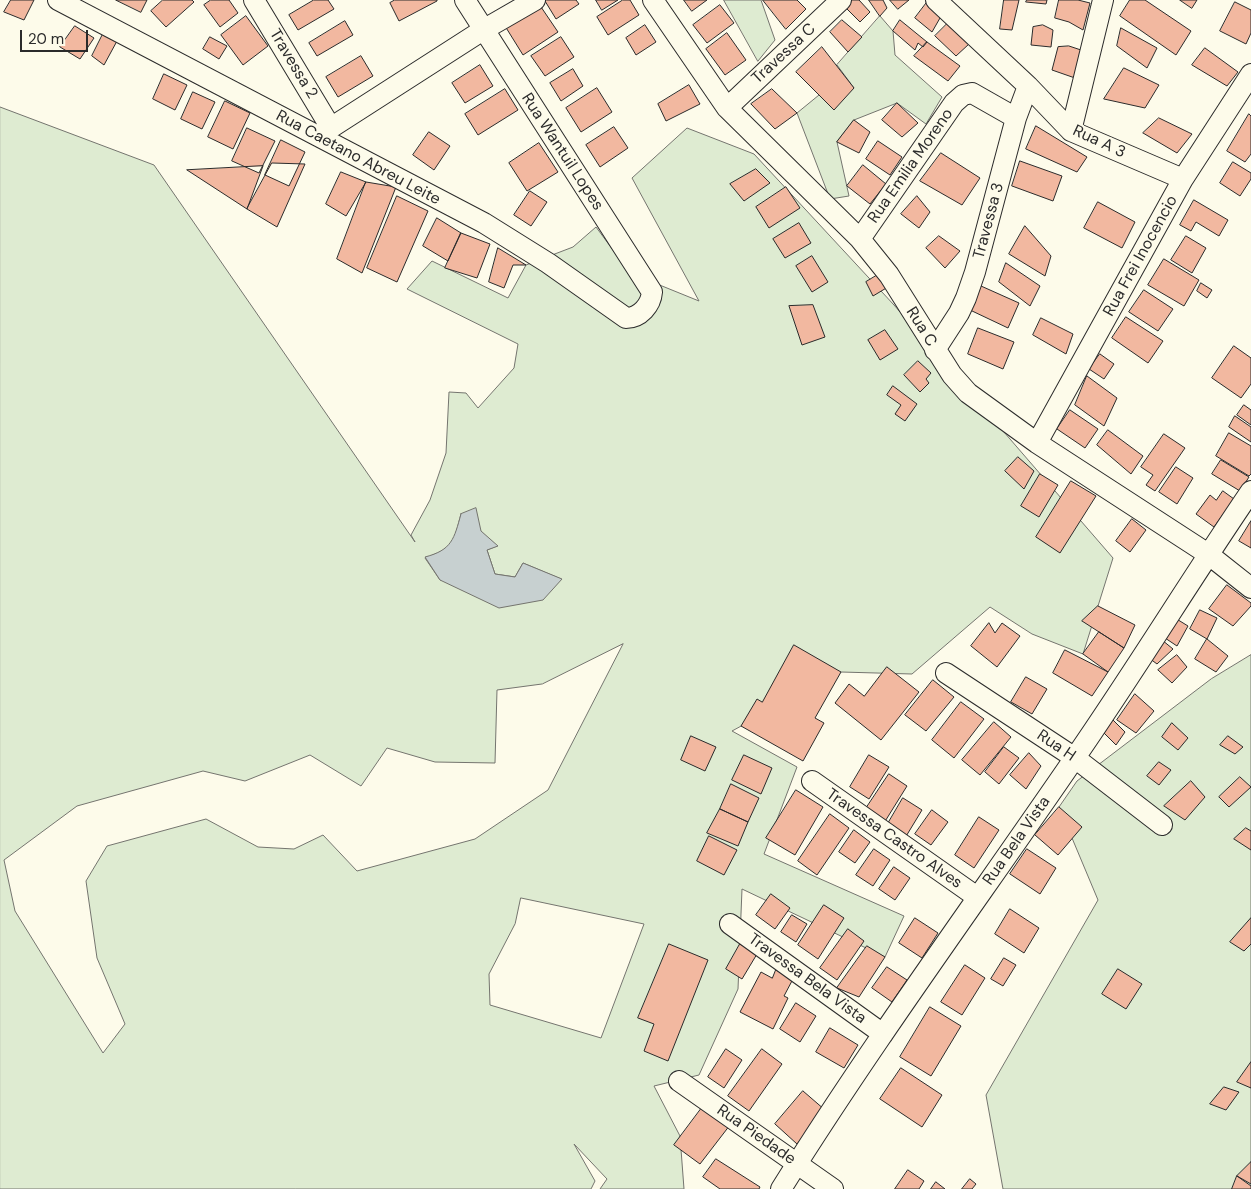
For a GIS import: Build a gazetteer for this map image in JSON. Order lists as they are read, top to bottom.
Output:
{
  "streets": {
    "street": [
      "Travessa C",
      "Travessa 2",
      "Rua A 3",
      "Rua Wantuil Lopes",
      "Rua Caetano Abreu Leite",
      "Rua Emilia Moreno",
      "Travessa 3",
      "Rua Frei Inocencio",
      "Rua C",
      "Rua H",
      "Travessa Castro Alves",
      "Rua Bela Vista",
      "Travessa Bela Vista",
      "Rua Piedade"
    ]
  },
  "crossings": [
    ["Travessa C", "Rua C"],
    ["Travessa 2", "Rua Caetano Abreu Leite"],
    ["Rua A 3", "Travessa 3"],
    ["Rua A 3", "Rua Frei Inocencio"],
    ["Rua Wantuil Lopes", "Rua Caetano Abreu Leite"],
    ["Rua Emilia Moreno", "Travessa 3"],
    ["Rua Emilia Moreno", "Rua C"],
    ["Travessa 3", "Rua C"],
    ["Rua Frei Inocencio", "Rua C"],
    ["Rua C", "Rua Bela Vista"],
    ["Rua H", "Rua Bela Vista"],
    ["Travessa Castro Alves", "Rua Bela Vista"],
    ["Rua Bela Vista", "Travessa Bela Vista"],
    ["Rua Bela Vista", "Rua Piedade"]
  ],
  "scale_bar": "20 m"
}
